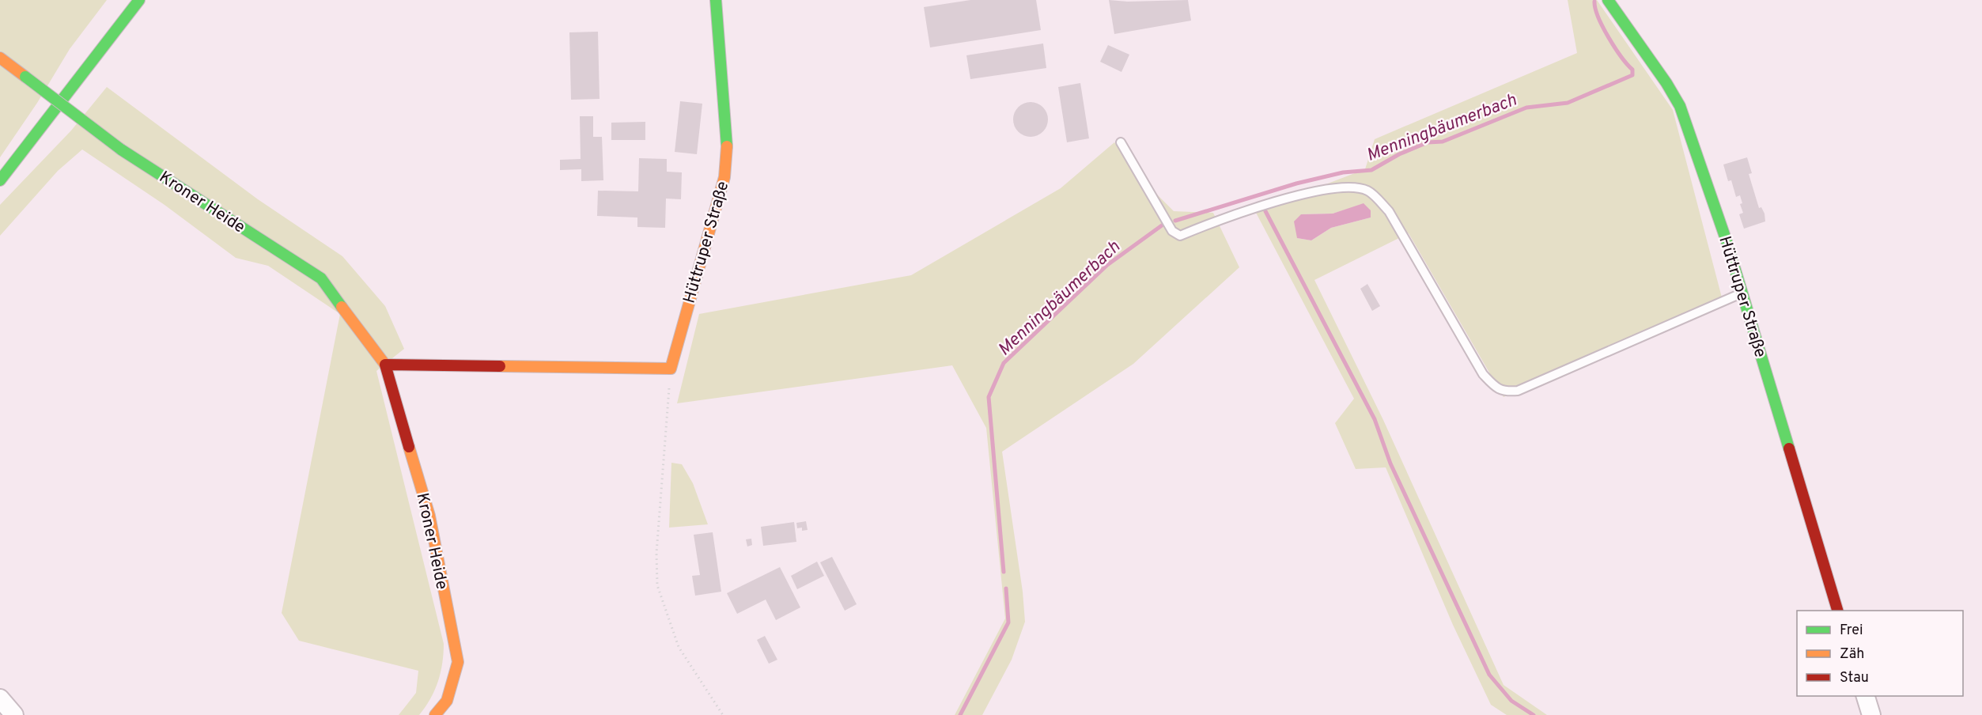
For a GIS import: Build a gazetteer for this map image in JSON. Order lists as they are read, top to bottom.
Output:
{
  "streets": {
    "street": ["Kroner Heide", "Hüttruper Straße"]
  },
  "water": ["Menningbäumerbach"],
  "legend": ["Frei", "Zäh", "Stau"]
}
